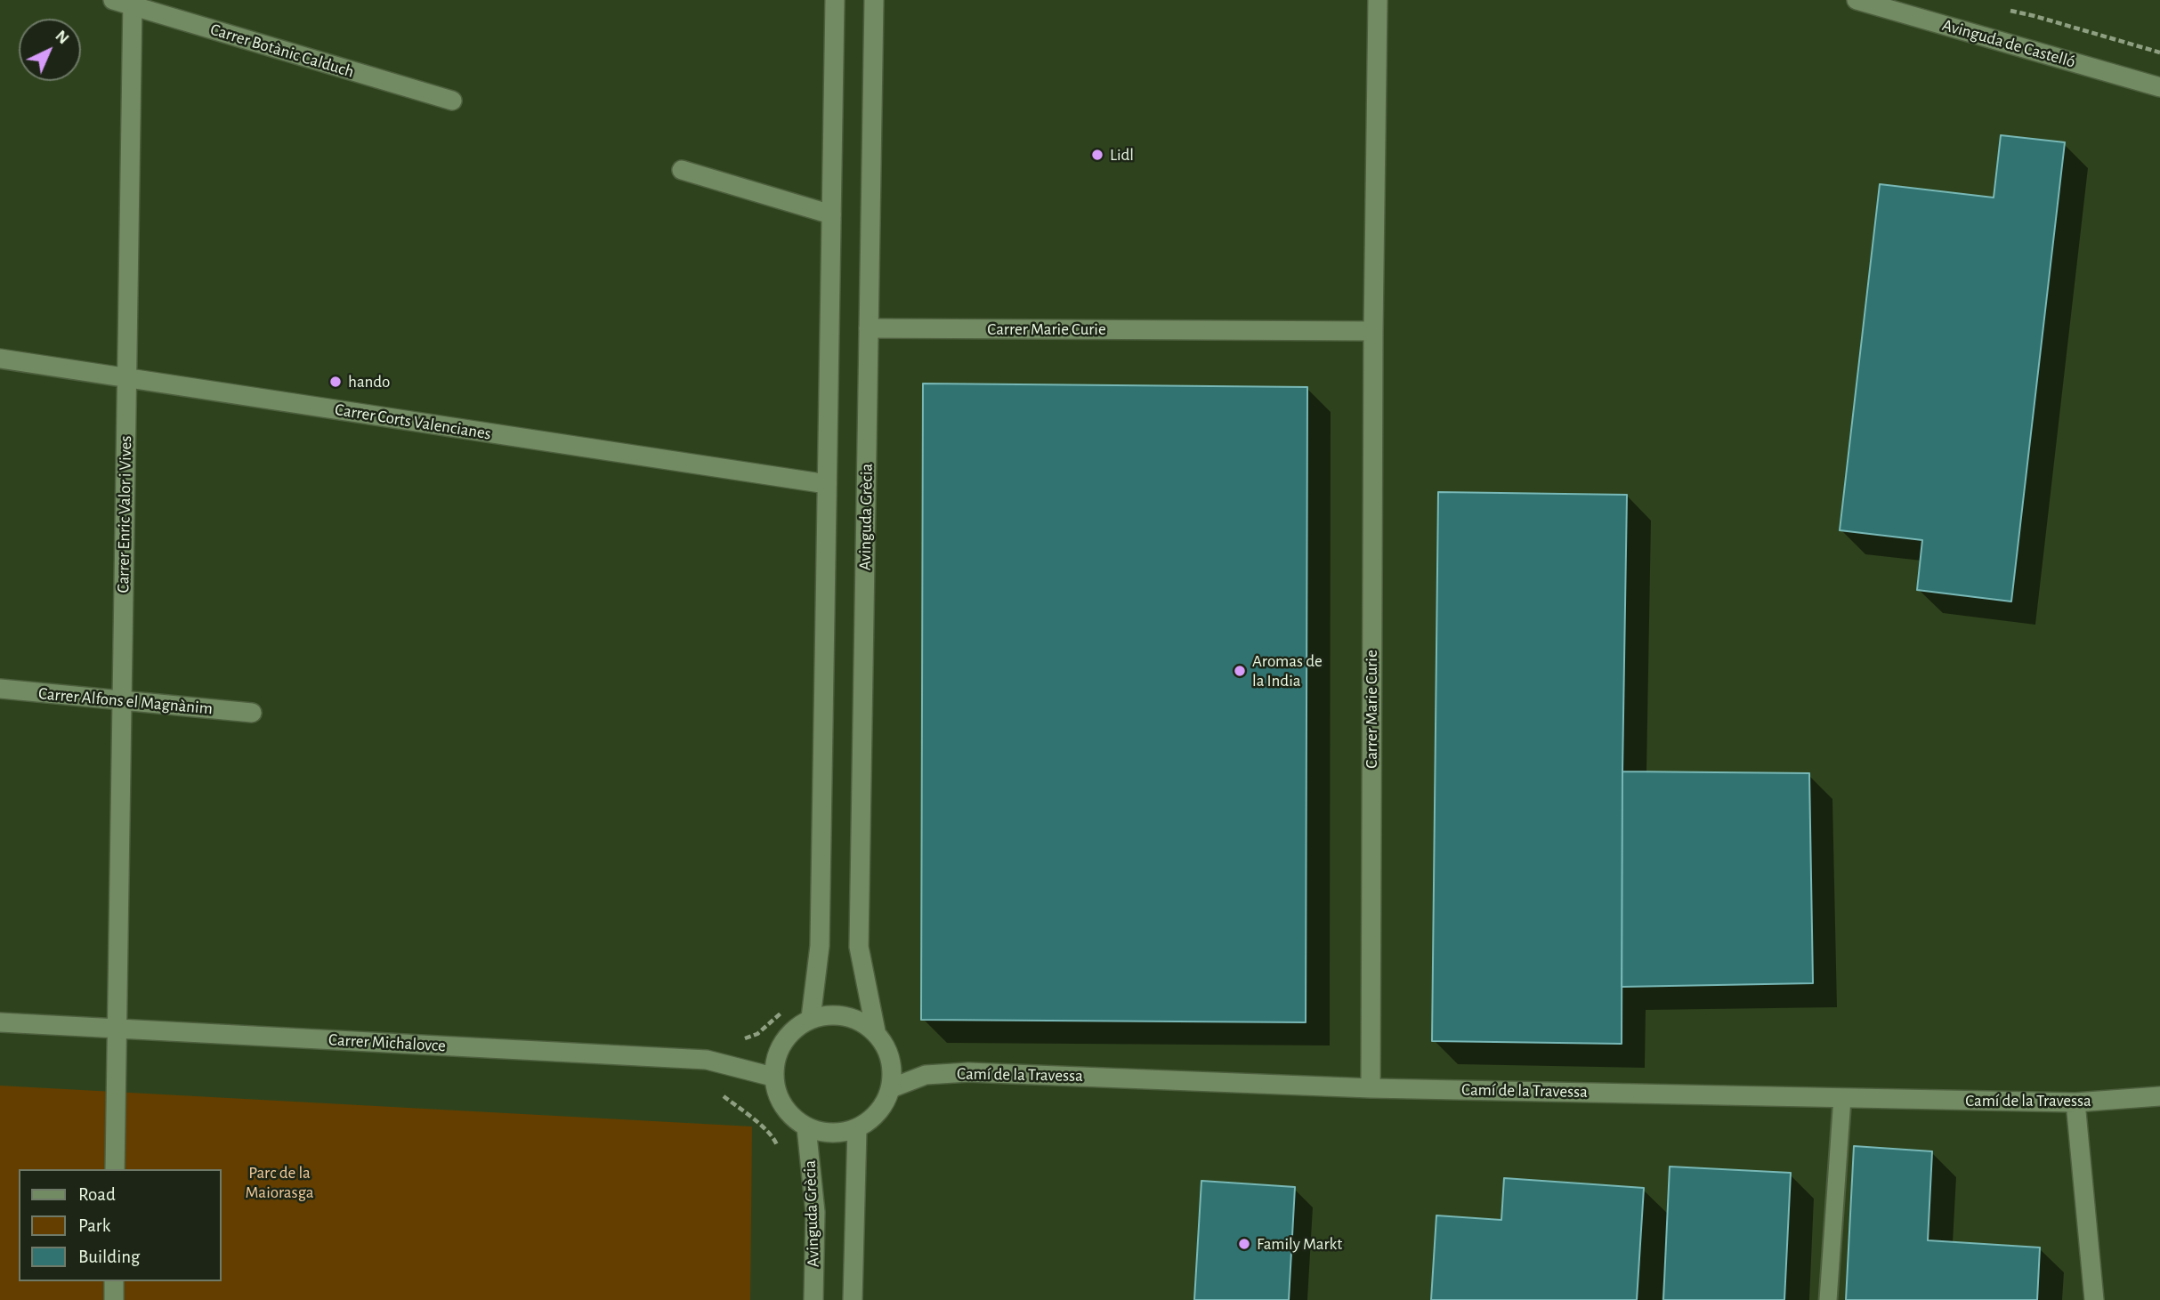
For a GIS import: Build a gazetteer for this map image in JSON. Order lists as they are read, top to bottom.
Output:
{
  "streets": {
    "street": [
      "Avinguda de Castelló",
      "Carrer Botànic Calduch",
      "Carrer Marie Curie",
      "Carrer Corts Valencianes",
      "Carrer Enric Valor i Vives",
      "Avinguda Grècia",
      "Carrer Alfons el Magnànim",
      "Carrer Michalovce",
      "Camí de la Travessa"
    ]
  },
  "crossings": [
    ["Carrer Botànic Calduch", "Carrer Enric Valor i Vives"],
    ["Carrer Marie Curie", "Avinguda Grècia"],
    ["Carrer Marie Curie", "Camí de la Travessa"],
    ["Carrer Corts Valencianes", "Carrer Enric Valor i Vives"],
    ["Carrer Enric Valor i Vives", "Carrer Alfons el Magnànim"],
    ["Carrer Enric Valor i Vives", "Carrer Michalovce"],
    ["Avinguda Grècia", "Carrer Michalovce"],
    ["Avinguda Grècia", "Camí de la Travessa"],
    ["Carrer Michalovce", "Camí de la Travessa"]
  ],
  "parks": ["Parc de la Maiorasga"],
  "places": [
    "Lidl",
    "hando",
    "Aromas de la India",
    "Family Markt"
  ],
  "legend": ["Road", "Park", "Building"],
  "north": "top right"
}
